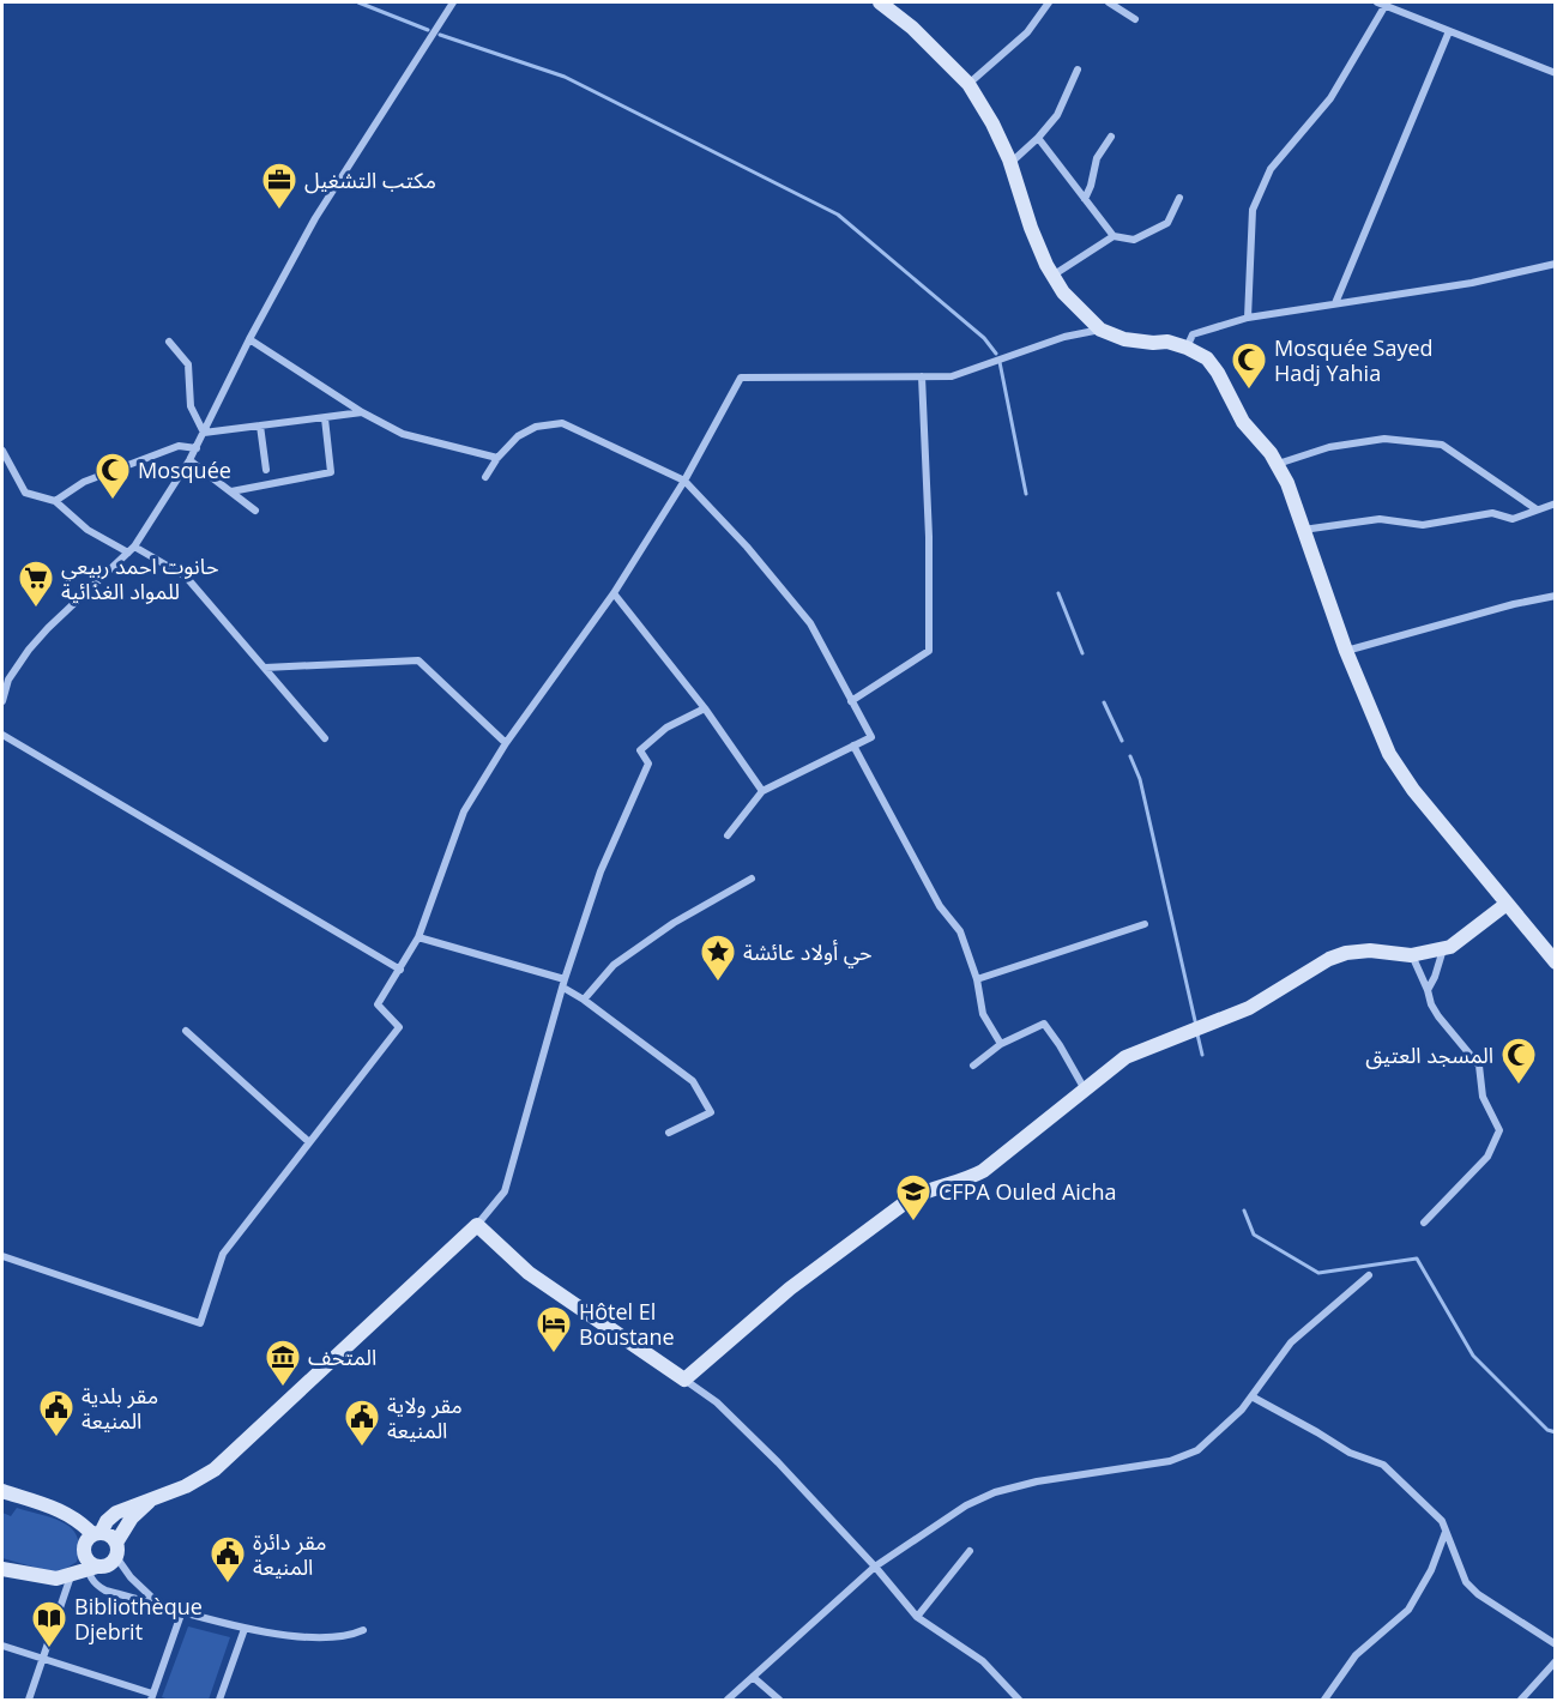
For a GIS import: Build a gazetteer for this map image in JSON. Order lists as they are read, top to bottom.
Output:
{
  "places": {
    "office": ["مكتب التشغيل"],
    "mosque": ["Mosquée Sayed Hadj Yahia", "Mosquée", "المسجد العتيق"],
    "supermarket": ["حانوت احمد ربيعي للمواد الغذائية"],
    "place": ["حي أولاد عائشة"],
    "school or university": ["CFPA Ouled Aicha"],
    "hotel": ["Hôtel El Boustane"],
    "museum": ["المتحف"],
    "public building": ["مقر بلدية المنيعة", "مقر ولاية المنيعة", "مقر دائرة المنيعة"],
    "library": ["Bibliothèque Djebrit"]
  }
}
